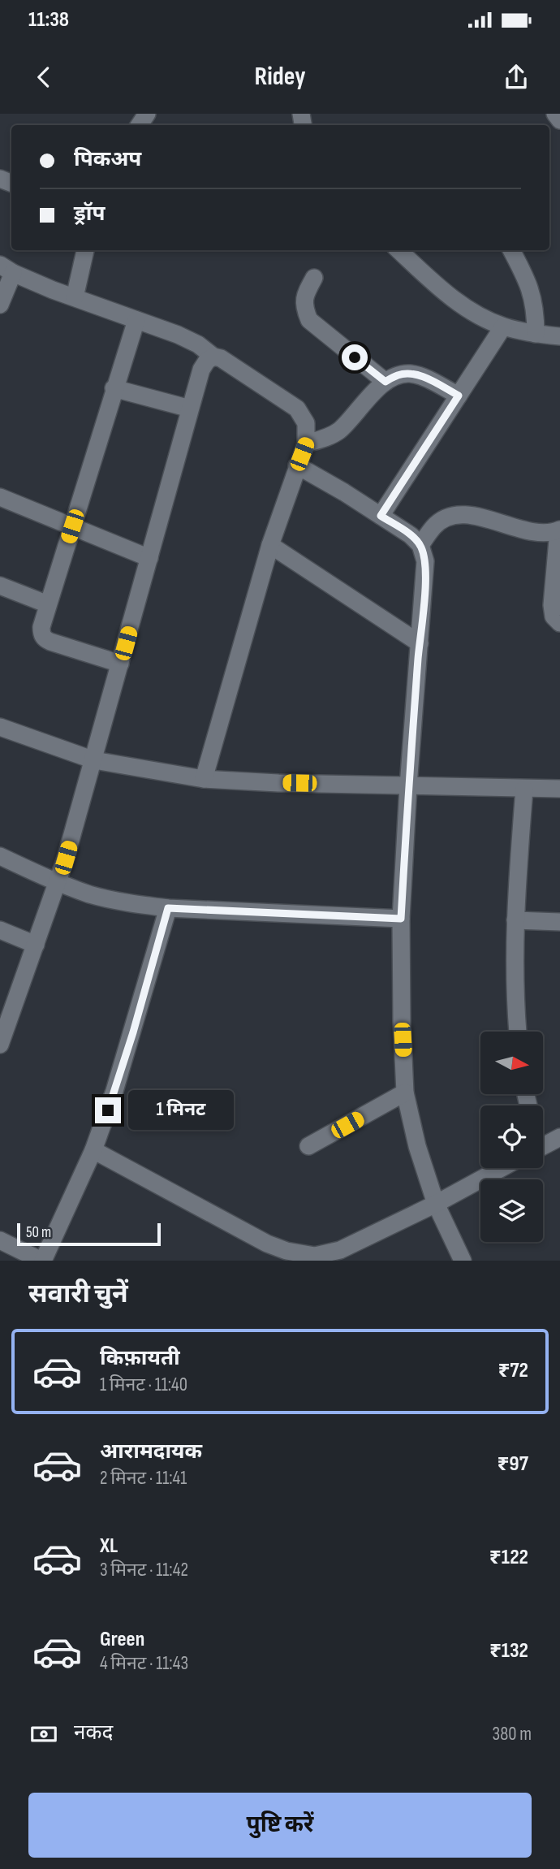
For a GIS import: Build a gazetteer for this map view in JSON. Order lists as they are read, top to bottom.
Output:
{
  "scale_bar": "50 m",
  "north": "right",
  "page": {
    "status": "11:38",
    "header": "Ridey",
    "banner": ["पिकअप", "ड्रॉप"],
    "bubble": "1 मिनट",
    "scale": "50 m",
    "heading": "सवारी चुनें",
    "list": [
      {
        "name": "किफ़ायती",
        "note": "1 मिनट · 11:40",
        "value": "₹72"
      },
      {
        "name": "आरामदायक",
        "note": "2 मिनट · 11:41",
        "value": "₹97"
      },
      {
        "name": "XL",
        "note": "3 मिनट · 11:42",
        "value": "₹122"
      },
      {
        "name": "Green",
        "note": "4 मिनट · 11:43",
        "value": "₹132"
      }
    ],
    "pay": ["नकद", "380 m"],
    "buttons": "पुष्टि करें"
  }
}
